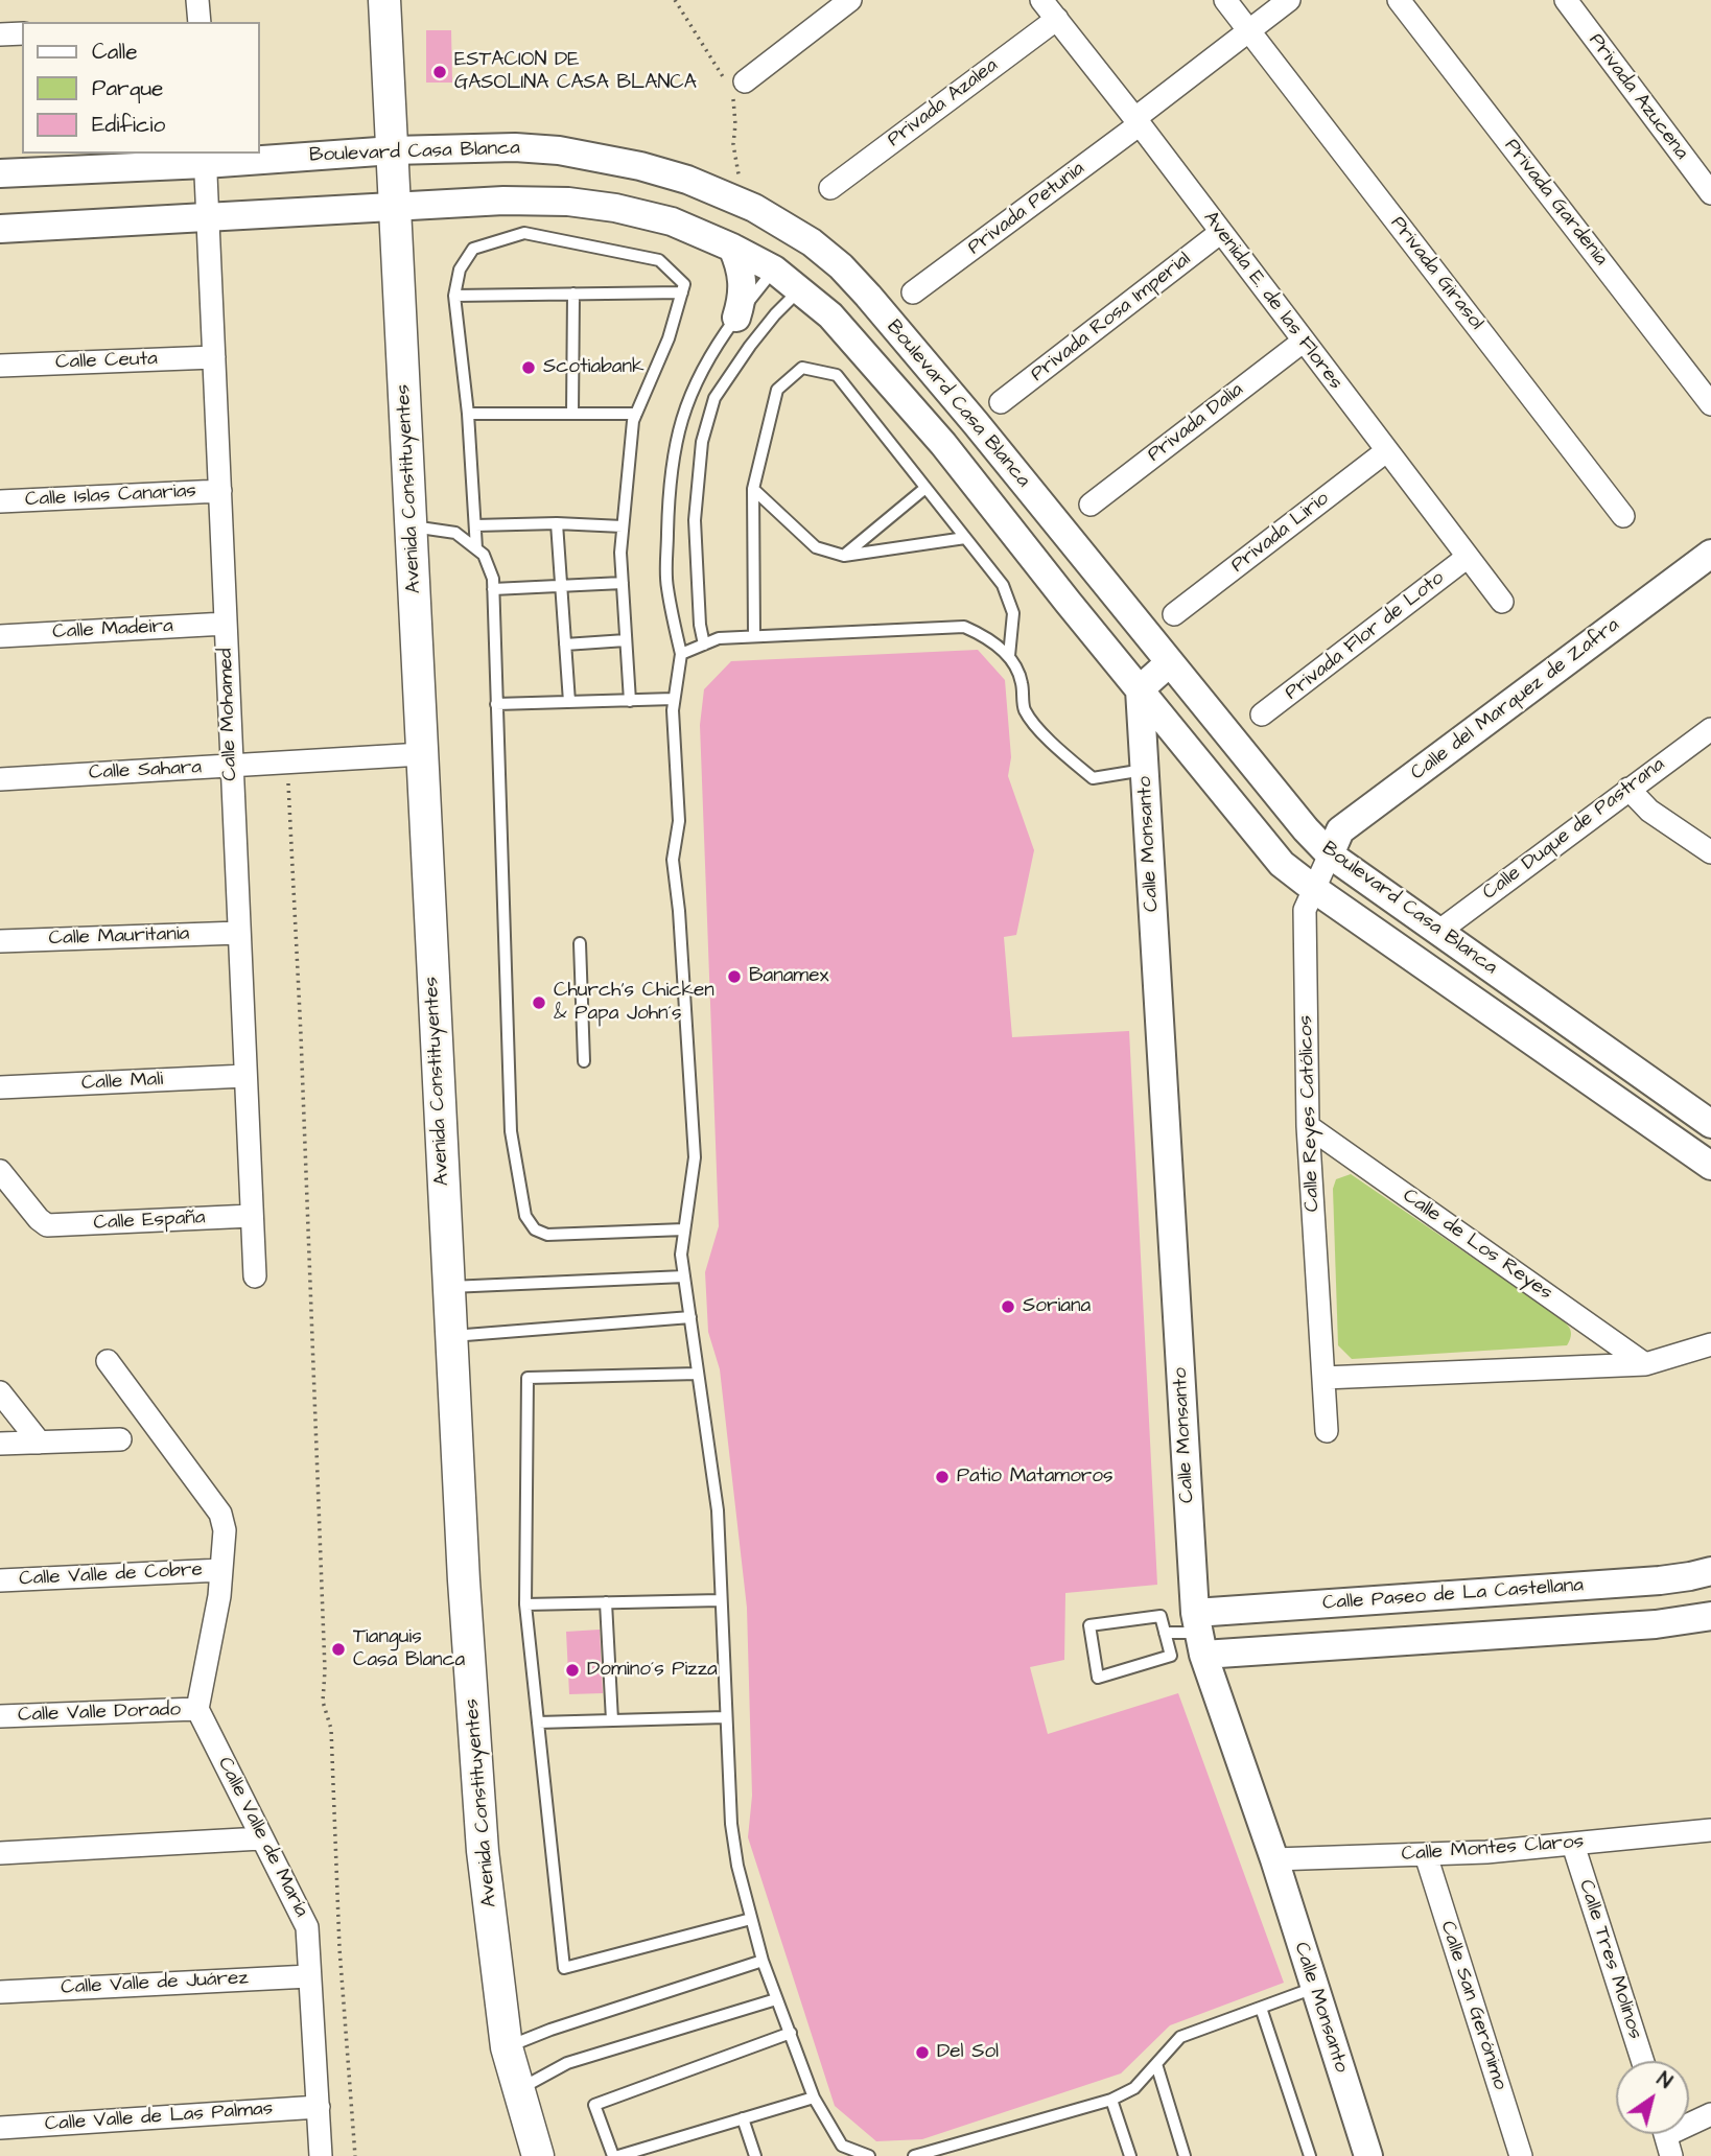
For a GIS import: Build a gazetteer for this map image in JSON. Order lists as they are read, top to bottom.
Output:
{
  "streets": {
    "main road": ["Avenida Constituyentes"],
    "street": [
      "Privada Azucena",
      "Privada Azalea",
      "Boulevard Casa Blanca",
      "Privada Gardenia",
      "Privada Petunia",
      "Privada Girasol",
      "Avenida E. de las Flores",
      "Privada Rosa Imperial",
      "Calle Ceuta",
      "Privada Dalia",
      "Calle Islas Canarias",
      "Privada Lirio",
      "Calle Madeira",
      "Privada Flor de Loto",
      "Calle del Marquez de Zafra",
      "Calle Mohamed",
      "Calle Sahara",
      "Calle Duque de Pastrana",
      "Calle Monsanto",
      "Calle Mauritania",
      "Calle Mali",
      "Calle Reyes Católicos",
      "Calle España",
      "Calle de Los Reyes",
      "Calle Valle de Cobre",
      "Calle Paseo de La Castellana",
      "Calle Valle Dorado",
      "Calle Valle de María",
      "Calle Montes Claros",
      "Calle Tres Molinos",
      "Calle Valle de Juárez",
      "Calle San Gerónimo",
      "Calle Valle de Las Palmas"
    ]
  },
  "crossings": [
    ["Privada Azalea", "Avenida E. de las Flores"],
    ["Boulevard Casa Blanca", "Avenida Constituyentes"],
    ["Boulevard Casa Blanca", "Calle del Marquez de Zafra"],
    ["Boulevard Casa Blanca", "Calle Mohamed"],
    ["Boulevard Casa Blanca", "Calle Duque de Pastrana"],
    ["Boulevard Casa Blanca", "Calle Monsanto"],
    ["Boulevard Casa Blanca", "Calle Reyes Católicos"],
    ["Privada Petunia", "Privada Girasol"],
    ["Privada Petunia", "Avenida E. de las Flores"],
    ["Avenida E. de las Flores", "Privada Rosa Imperial"],
    ["Avenida E. de las Flores", "Privada Dalia"],
    ["Avenida E. de las Flores", "Privada Lirio"],
    ["Avenida E. de las Flores", "Privada Flor de Loto"],
    ["Calle Ceuta", "Calle Mohamed"],
    ["Avenida Constituyentes", "Calle Sahara"],
    ["Calle Islas Canarias", "Calle Mohamed"],
    ["Calle Madeira", "Calle Mohamed"],
    ["Calle del Marquez de Zafra", "Calle Reyes Católicos"],
    ["Calle Mohamed", "Calle Sahara"],
    ["Calle Mohamed", "Calle Mauritania"],
    ["Calle Mohamed", "Calle Mali"],
    ["Calle Mohamed", "Calle España"],
    ["Calle Monsanto", "Calle Paseo de La Castellana"],
    ["Calle Monsanto", "Calle Montes Claros"],
    ["Calle Reyes Católicos", "Calle de Los Reyes"],
    ["Calle Valle Dorado", "Calle Valle de María"],
    ["Calle Valle de María", "Calle Valle de Juárez"],
    ["Calle Valle de María", "Calle Valle de Las Palmas"],
    ["Calle Montes Claros", "Calle Tres Molinos"],
    ["Calle Montes Claros", "Calle San Gerónimo"]
  ],
  "places": [
    "ESTACION DE GASOLINA CASA BLANCA",
    "Scotiabank",
    "Banamex",
    "Church's Chicken & Papa John´s",
    "Soriana",
    "Patio Matamoros",
    "Tianguis Casa Blanca",
    "Domino´s Pizza",
    "Del Sol"
  ],
  "legend": ["Calle", "Parque", "Edificio"],
  "north": "top right"
}
